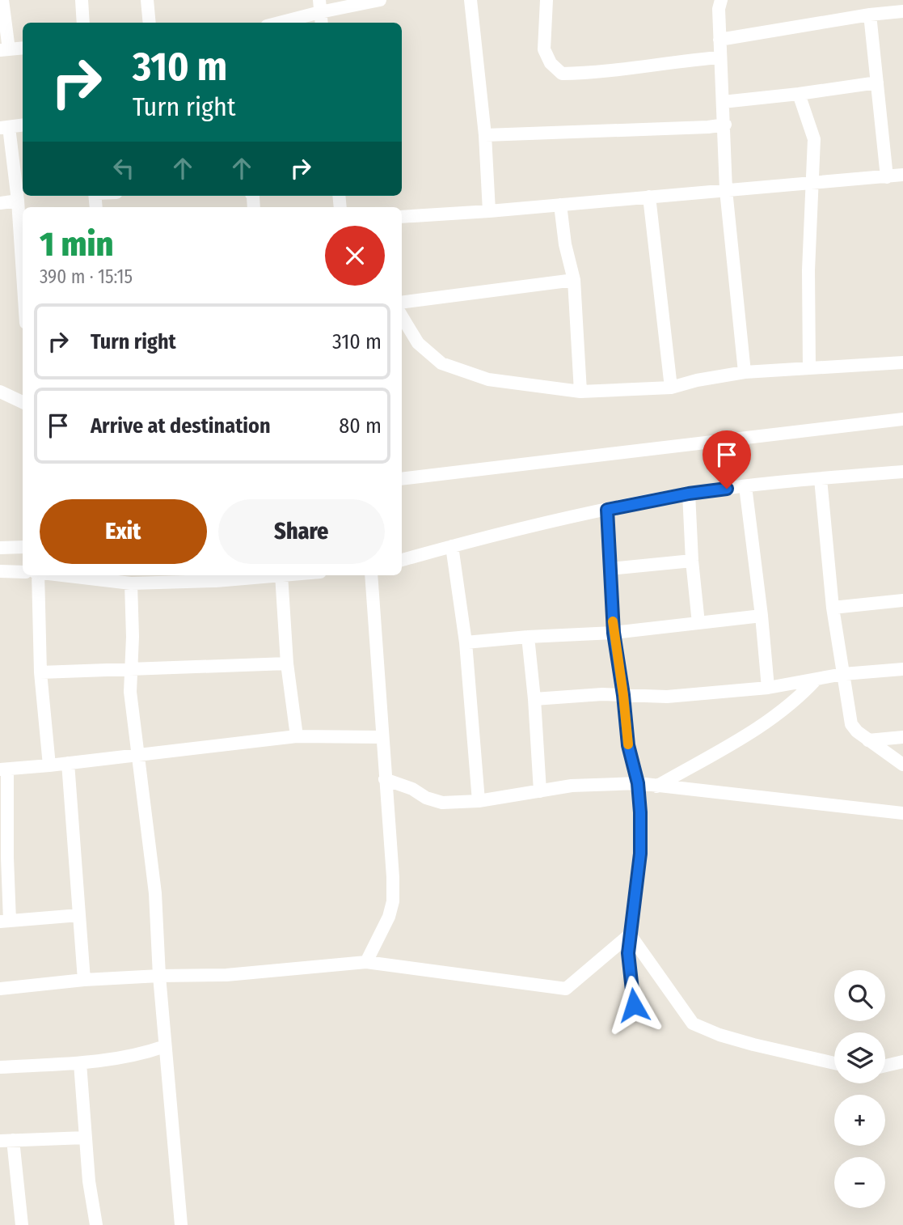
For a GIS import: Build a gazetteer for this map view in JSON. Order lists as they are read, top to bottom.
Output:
{
  "page": {
    "turn": ["310 m", "Turn right"],
    "heading": ["1 min", "390 m · 15:15"],
    "list": [
      {
        "name": "Turn right",
        "value": "310 m"
      },
      {
        "name": "Arrive at destination",
        "value": "80 m"
      }
    ],
    "buttons": ["Exit", "Share"],
    "map_buttons": ["+", "−"]
  }
}
